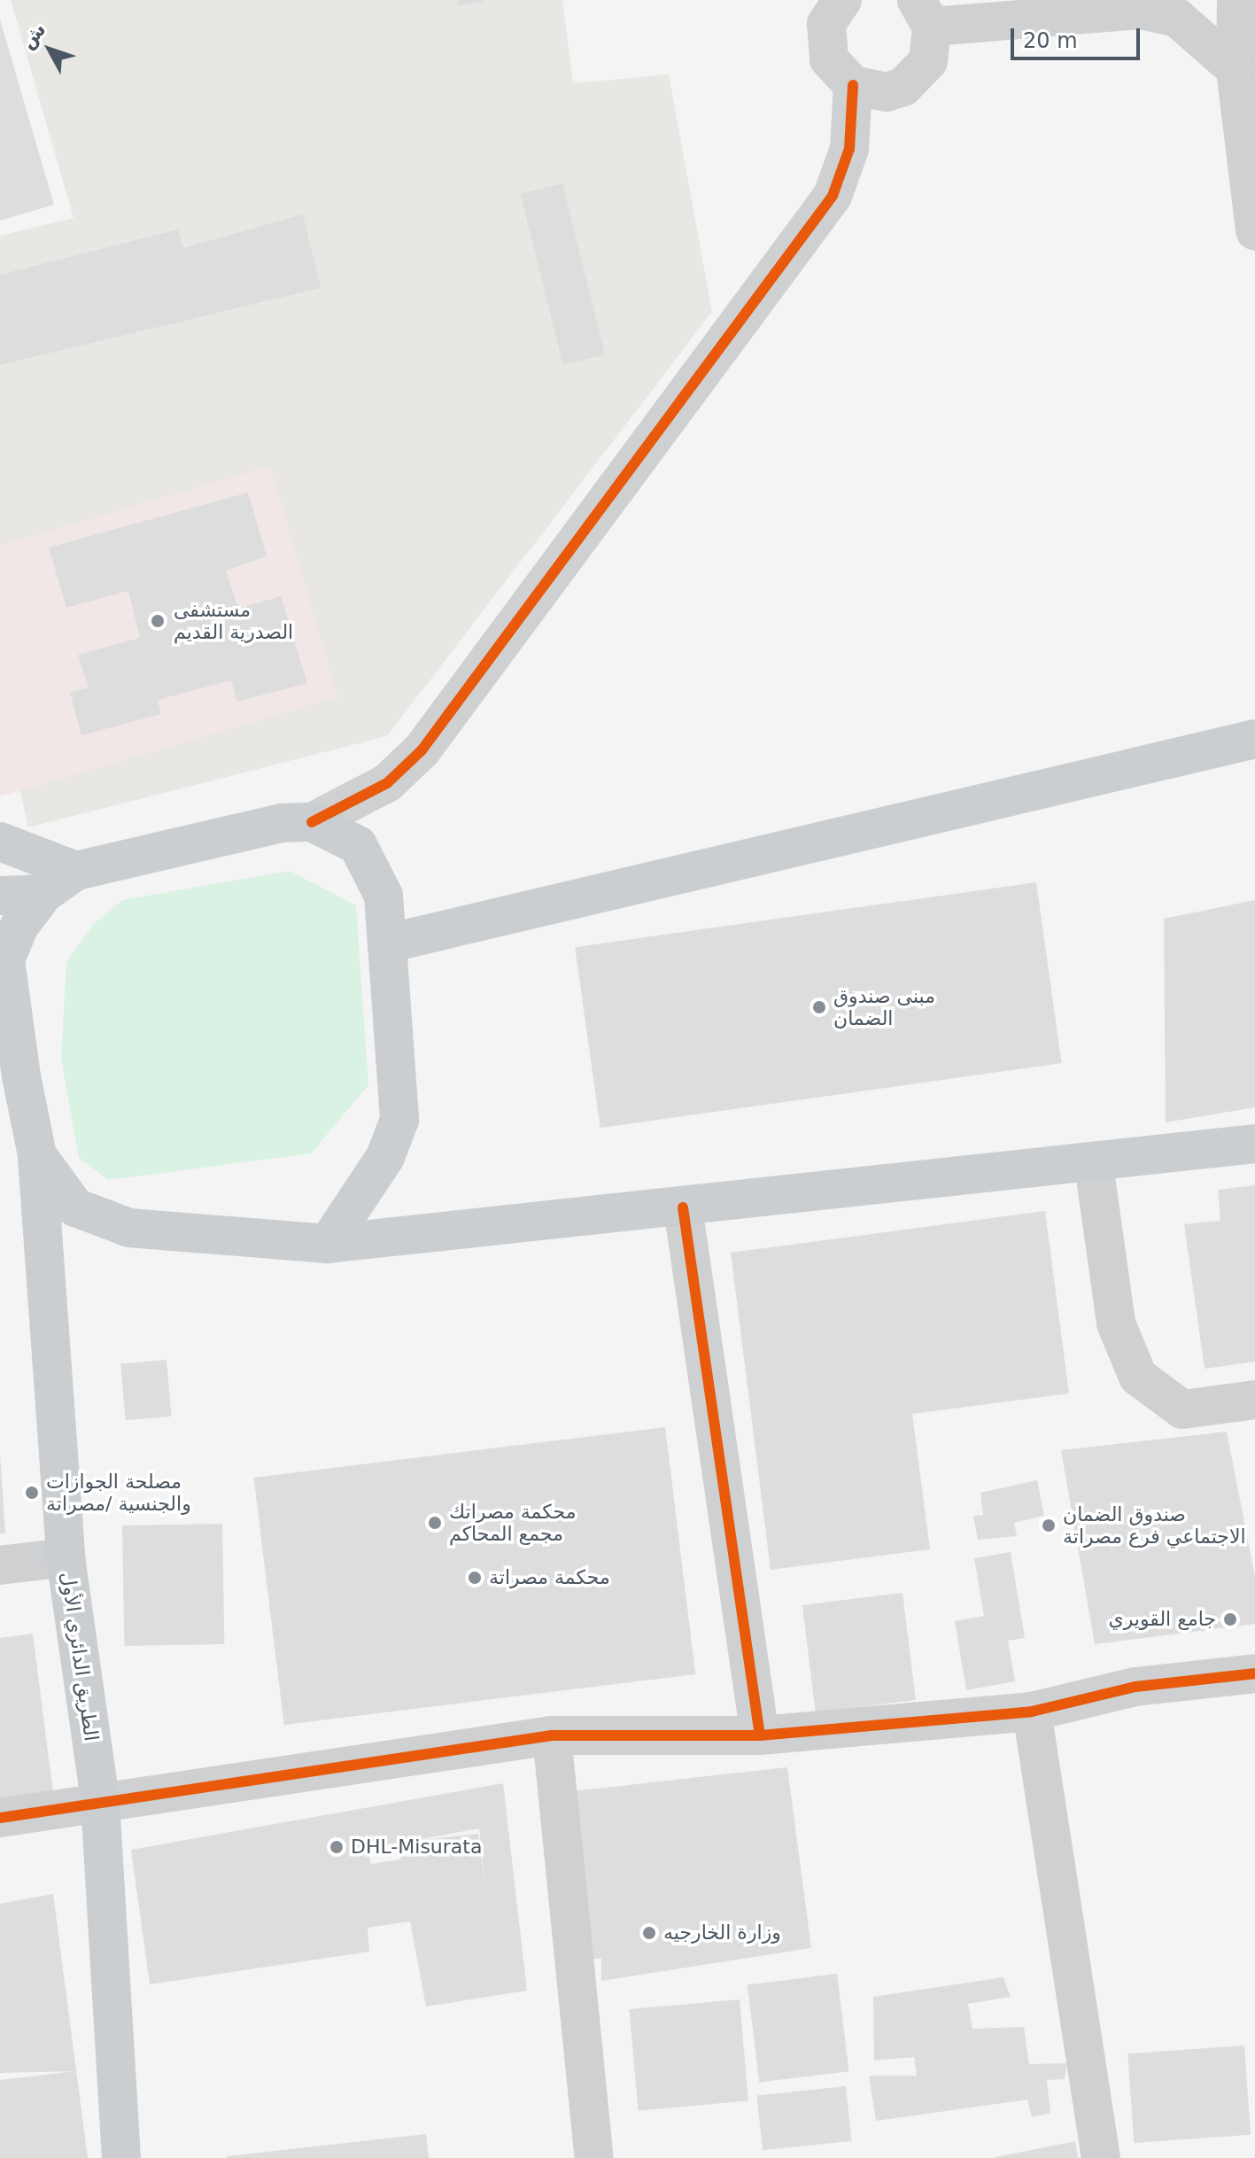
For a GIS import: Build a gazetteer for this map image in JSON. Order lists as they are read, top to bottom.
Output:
{
  "streets": {
    "main road": ["الطريق الدائري الأول"]
  },
  "places": [
    "مستشفى الصدرية القديم",
    "مبنى صندوق الضمان",
    "مصلحة الجوازات والجنسية /مصراتة",
    "محكمة مصراتك مجمع المحاكم",
    "صندوق الضمان الاجتماعي فرع مصراتة",
    "محكمة مصراتة",
    "جامع القويري",
    "DHL-Misurata",
    "وزارة الخارجيه"
  ],
  "scale_bar": "20 m",
  "north": "top left"
}
